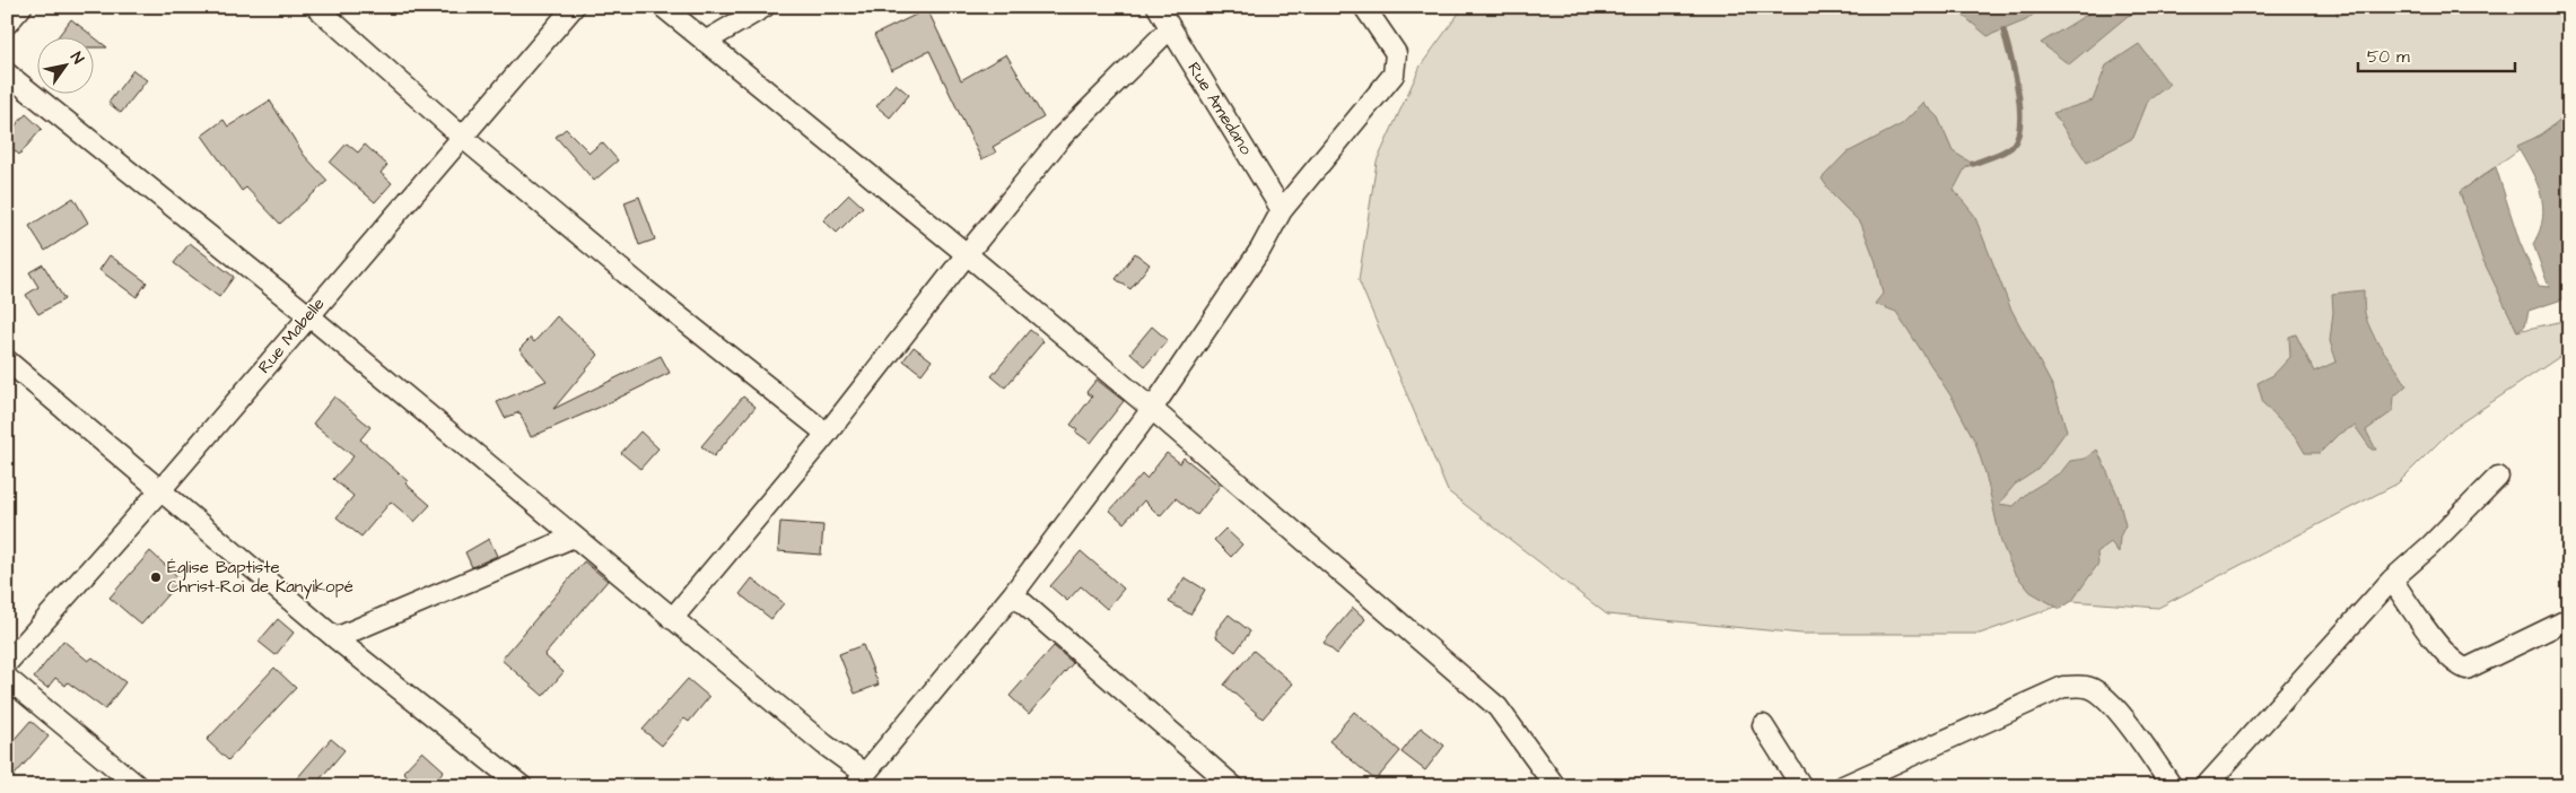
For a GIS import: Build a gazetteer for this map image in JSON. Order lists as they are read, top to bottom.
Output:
{
  "streets": {
    "street": ["Rue Amedano", "Rue Mabelle"]
  },
  "places": ["Église Baptiste Christ-Roi de Kanyikopé"],
  "scale_bar": "50 m",
  "north": "top right"
}
